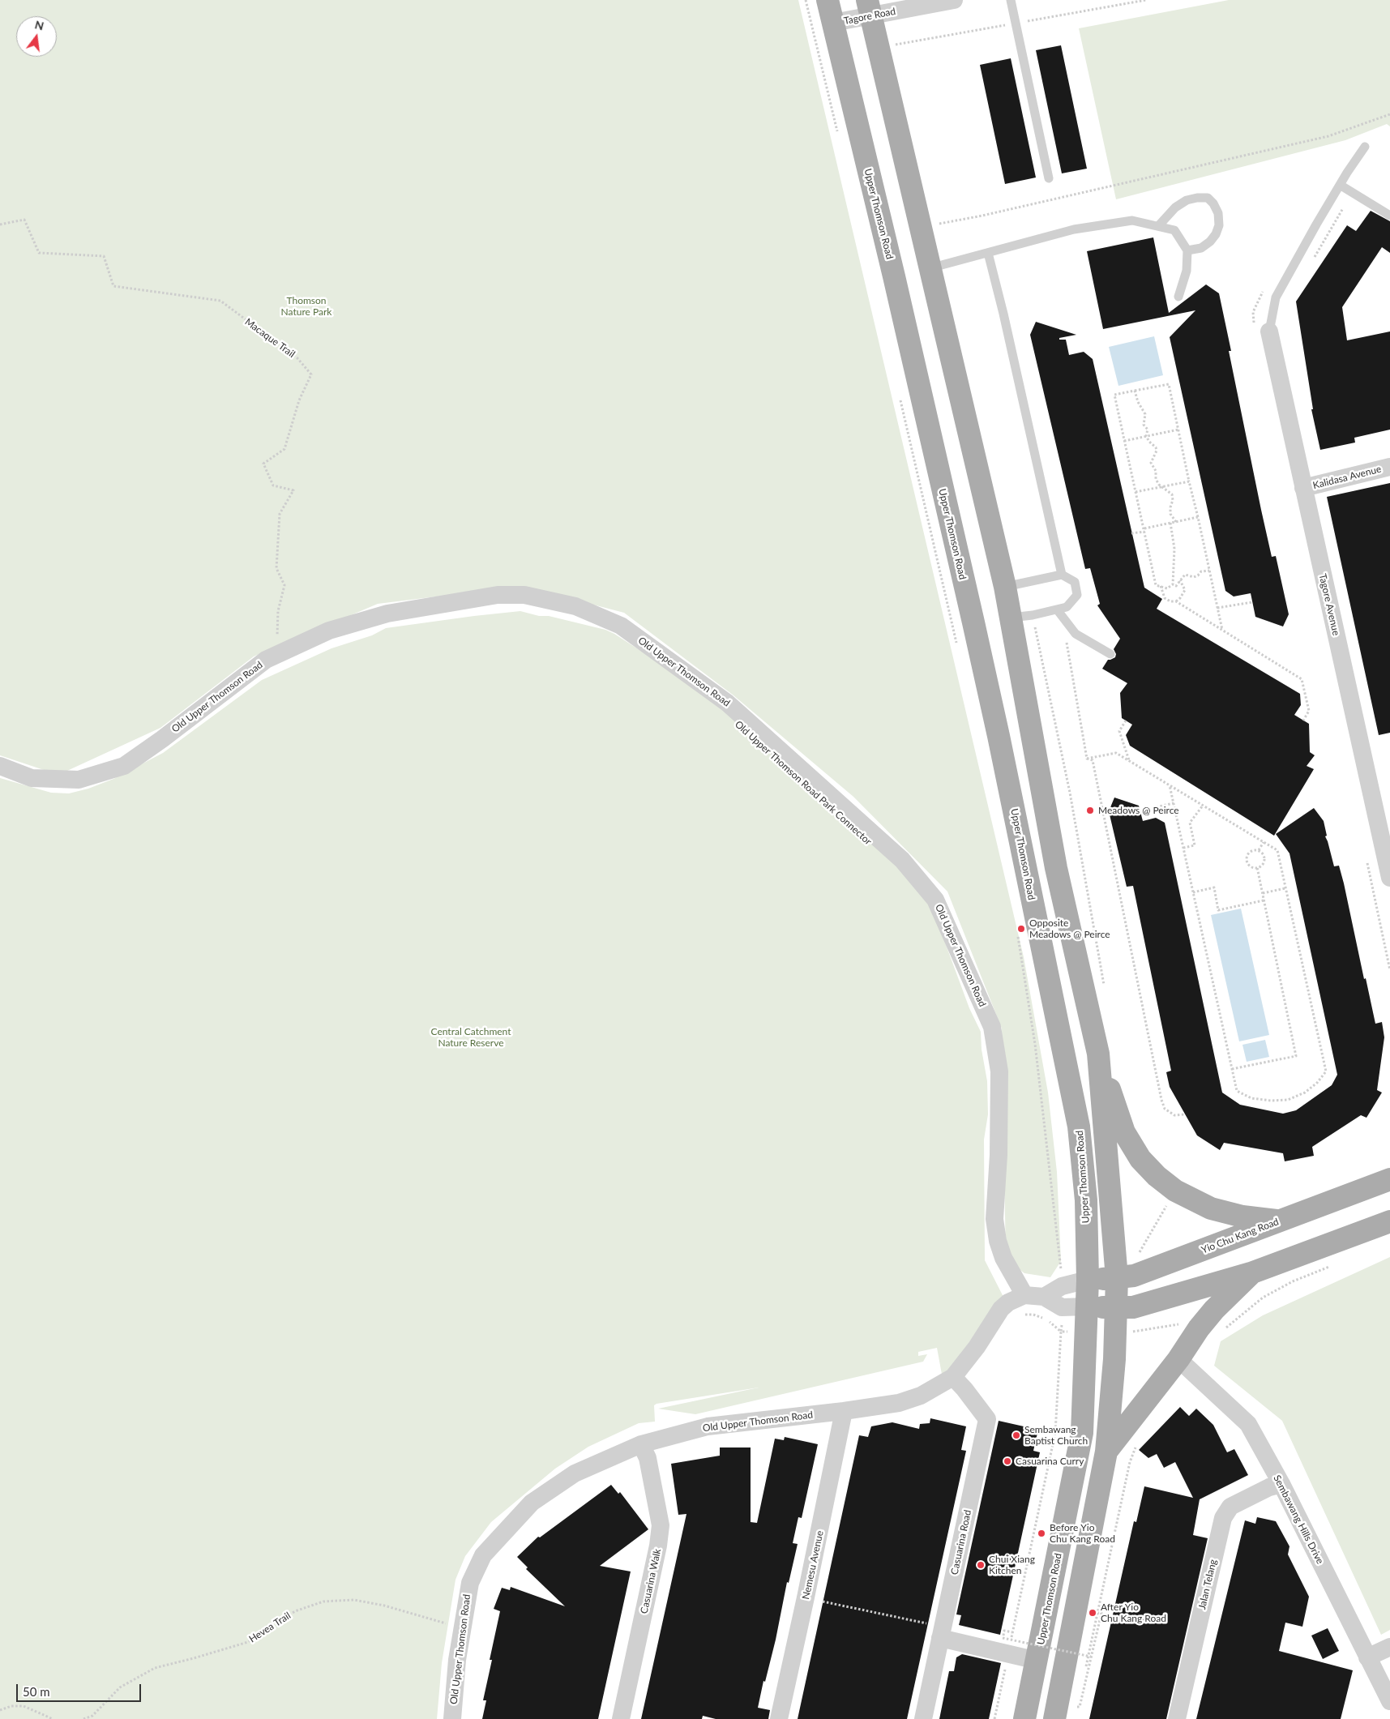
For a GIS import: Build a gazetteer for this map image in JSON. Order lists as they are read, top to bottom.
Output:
{
  "streets": {
    "main road": ["Upper Thomson Road", "Yio Chu Kang Road"],
    "street": [
      "Tagore Road",
      "Kalidasa Avenue",
      "Tagore Avenue",
      "Old Upper Thomson Road",
      "Sembawang Hills Drive",
      "Casuarina Road",
      "Nemesu Avenue",
      "Casuarina Walk",
      "Jalan Telang"
    ],
    "path": ["Macaque Trail", "Hevea Trail"]
  },
  "crossings": [
    ["Tagore Road", "Upper Thomson Road"],
    ["Upper Thomson Road", "Yio Chu Kang Road"],
    ["Macaque Trail", "Old Upper Thomson Road"],
    ["Kalidasa Avenue", "Tagore Avenue"],
    ["Old Upper Thomson Road", "Casuarina Road"],
    ["Old Upper Thomson Road", "Nemesu Avenue"],
    ["Old Upper Thomson Road", "Casuarina Walk"],
    ["Old Upper Thomson Road", "Hevea Trail"],
    ["Sembawang Hills Drive", "Jalan Telang"]
  ],
  "parks": ["Thomson Nature Park", "Central Catchment Nature Reserve"],
  "places": [
    "Meadows @ Peirce",
    "Opposite Meadows @ Peirce",
    "Sembawang Baptist Church",
    "Casuarina Curry",
    "Before Yio Chu Kang Road",
    "Chui Xiang Kitchen",
    "After Yio Chu Kang Road"
  ],
  "scale_bar": "50 m",
  "north": "top"
}
